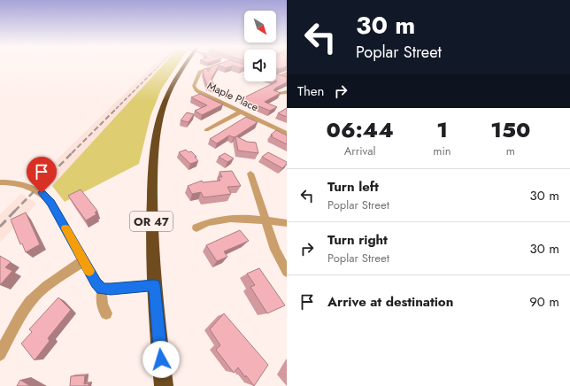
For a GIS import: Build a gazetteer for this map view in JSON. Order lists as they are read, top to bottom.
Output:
{
  "streets": {
    "highway": ["OR 47"],
    "street": ["Maple Place"]
  },
  "north": "bottom right",
  "page": {
    "turn": ["30 m", "Poplar Street"],
    "then": "Then",
    "eta": [
      "06:44",
      "Arrival",
      "1",
      "min",
      "150",
      "m"
    ],
    "list": [
      {
        "name": "Turn left",
        "note": "Poplar Street",
        "value": "30 m"
      },
      {
        "name": "Turn right",
        "note": "Poplar Street",
        "value": "30 m"
      },
      {
        "name": "Arrive at destination",
        "value": "90 m"
      }
    ]
  }
}
